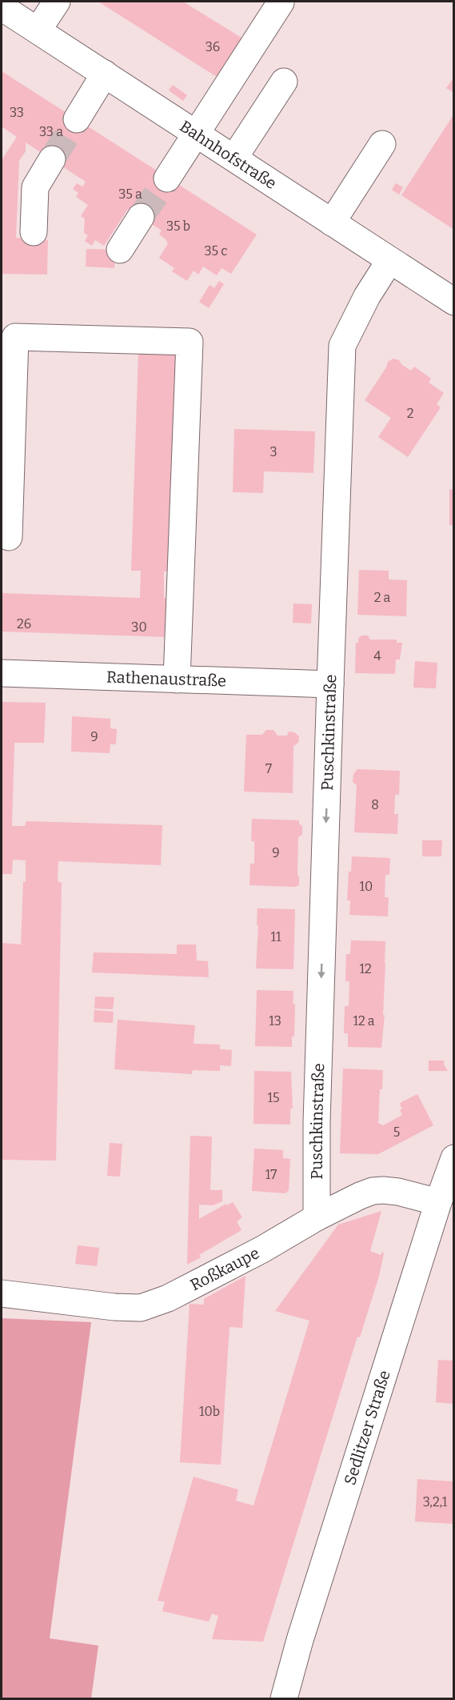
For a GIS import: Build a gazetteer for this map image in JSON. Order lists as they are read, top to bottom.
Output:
{
  "streets": {
    "street": [
      "Bahnhofstraße",
      "Rathenaustraße",
      "Puschkinstraße",
      "Roßkaupe",
      "Sedlitzer Straße"
    ]
  },
  "crossings": [
    ["Bahnhofstraße", "Puschkinstraße"],
    ["Rathenaustraße", "Puschkinstraße"],
    ["Puschkinstraße", "Roßkaupe"],
    ["Roßkaupe", "Sedlitzer Straße"]
  ],
  "one_way": ["Puschkinstraße"],
  "house_numbers": [
    "36",
    "33",
    "33 a",
    "35 a",
    "35 b",
    "35 c",
    "2",
    "3",
    "2 a",
    "26",
    "30",
    "4",
    "9",
    "7",
    "8",
    "9",
    "10",
    "11",
    "12",
    "13",
    "12 a",
    "15",
    "5",
    "17",
    "10b",
    "3,2,1"
  ]
}
